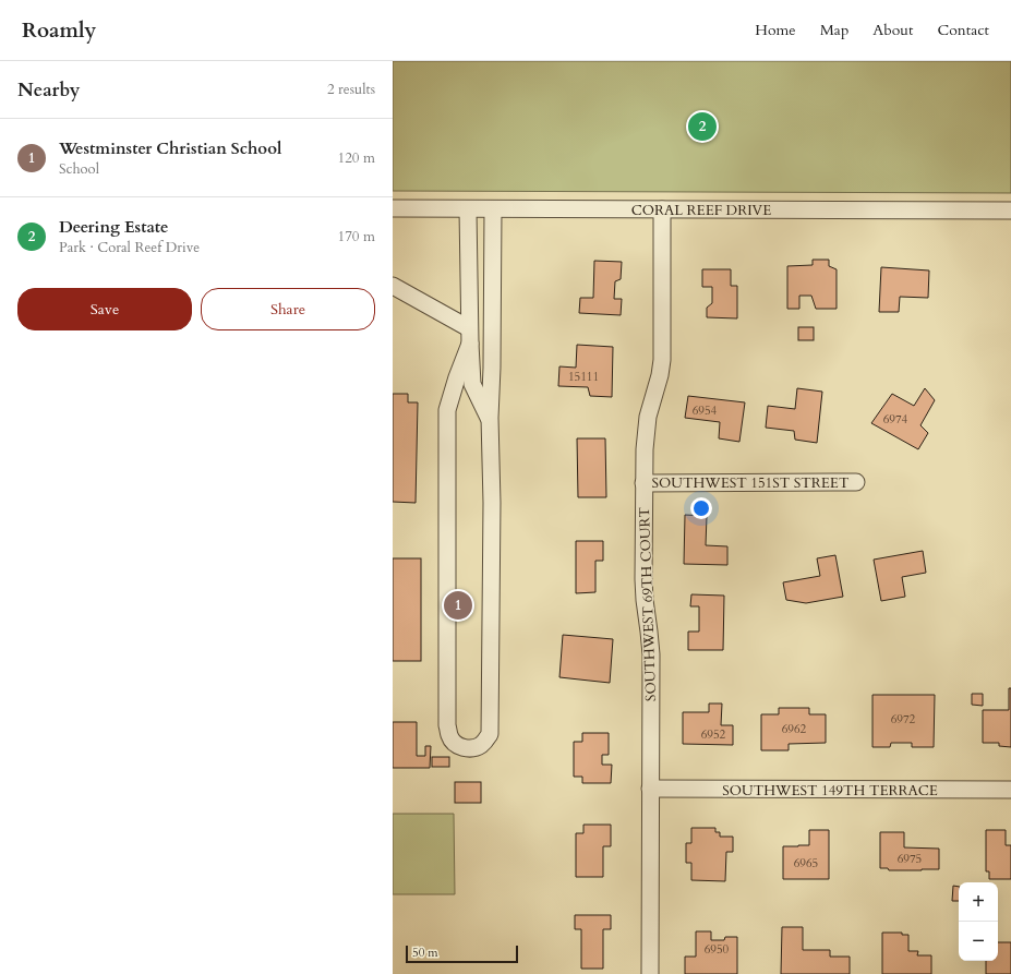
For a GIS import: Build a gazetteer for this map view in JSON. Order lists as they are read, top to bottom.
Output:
{
  "streets": {
    "street": [
      "CORAL REEF DRIVE",
      "SOUTHWEST 151ST STREET",
      "SOUTHWEST 69TH COURT",
      "SOUTHWEST 149TH TERRACE"
    ]
  },
  "crossings": [
    ["CORAL REEF DRIVE", "SOUTHWEST 69TH COURT"],
    ["SOUTHWEST 151ST STREET", "SOUTHWEST 69TH COURT"],
    ["SOUTHWEST 69TH COURT", "SOUTHWEST 149TH TERRACE"]
  ],
  "house_numbers": [
    "15111",
    "6954",
    "6974",
    "6972",
    "6962",
    "6952",
    "6975",
    "6965",
    "6950"
  ],
  "scale_bar": "50 m",
  "page": {
    "header": "Roamly",
    "nav": [
      "Home",
      "Map",
      "About",
      "Contact"
    ],
    "heading": ["Nearby", "2 results"],
    "pins": ["2", "1"],
    "list": [
      {
        "mark": "1",
        "name": "Westminster Christian School",
        "note": "School",
        "value": "120 m"
      },
      {
        "mark": "2",
        "name": "Deering Estate",
        "note": "Park · Coral Reef Drive",
        "value": "170 m"
      }
    ],
    "buttons": ["Save", "Share"],
    "map_buttons": ["+", "−"],
    "scale": "50 m"
  }
}
